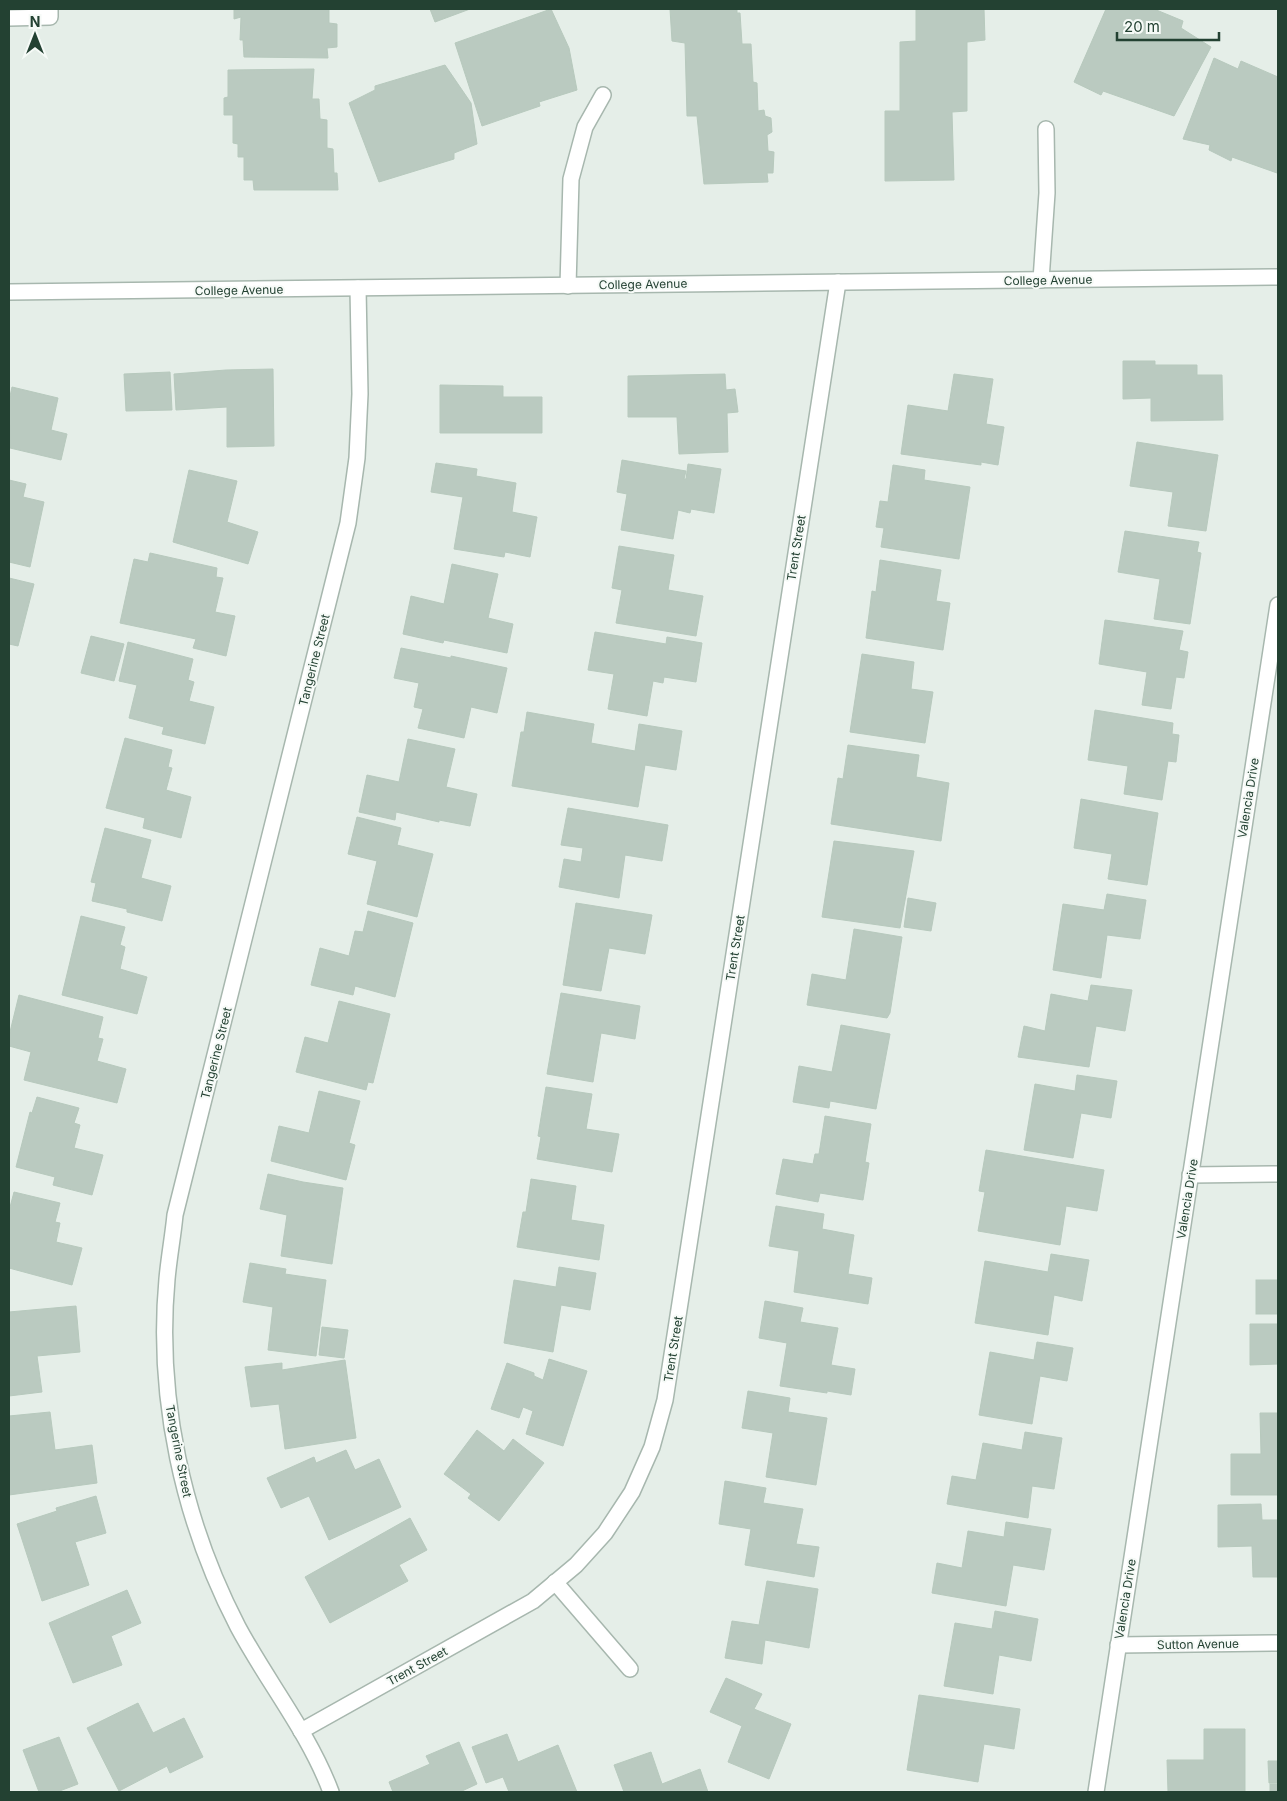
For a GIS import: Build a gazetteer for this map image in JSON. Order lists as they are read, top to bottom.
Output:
{
  "streets": {
    "street": [
      "College Avenue",
      "Trent Street",
      "Tangerine Street",
      "Valencia Drive",
      "Sutton Avenue"
    ]
  },
  "crossings": [
    ["College Avenue", "Trent Street"],
    ["College Avenue", "Tangerine Street"],
    ["Trent Street", "Tangerine Street"],
    ["Valencia Drive", "Sutton Avenue"]
  ],
  "scale_bar": "20 m",
  "north": "top"
}
